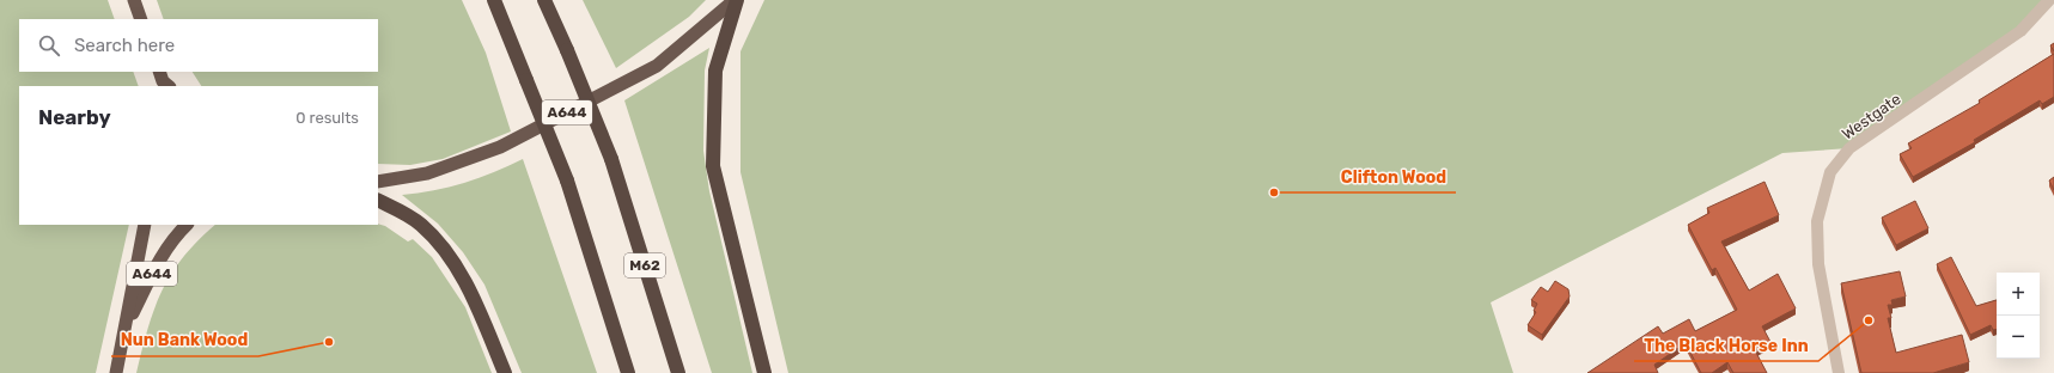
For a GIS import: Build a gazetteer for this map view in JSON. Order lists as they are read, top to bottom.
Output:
{
  "streets": {
    "highway": ["A644", "M62"],
    "street": ["Westgate"]
  },
  "places": ["Clifton Wood", "The Black Horse Inn", "Nun Bank Wood"],
  "page": {
    "search": "Search here",
    "heading": ["Nearby", "0 results"],
    "map_buttons": ["+", "−"]
  }
}
